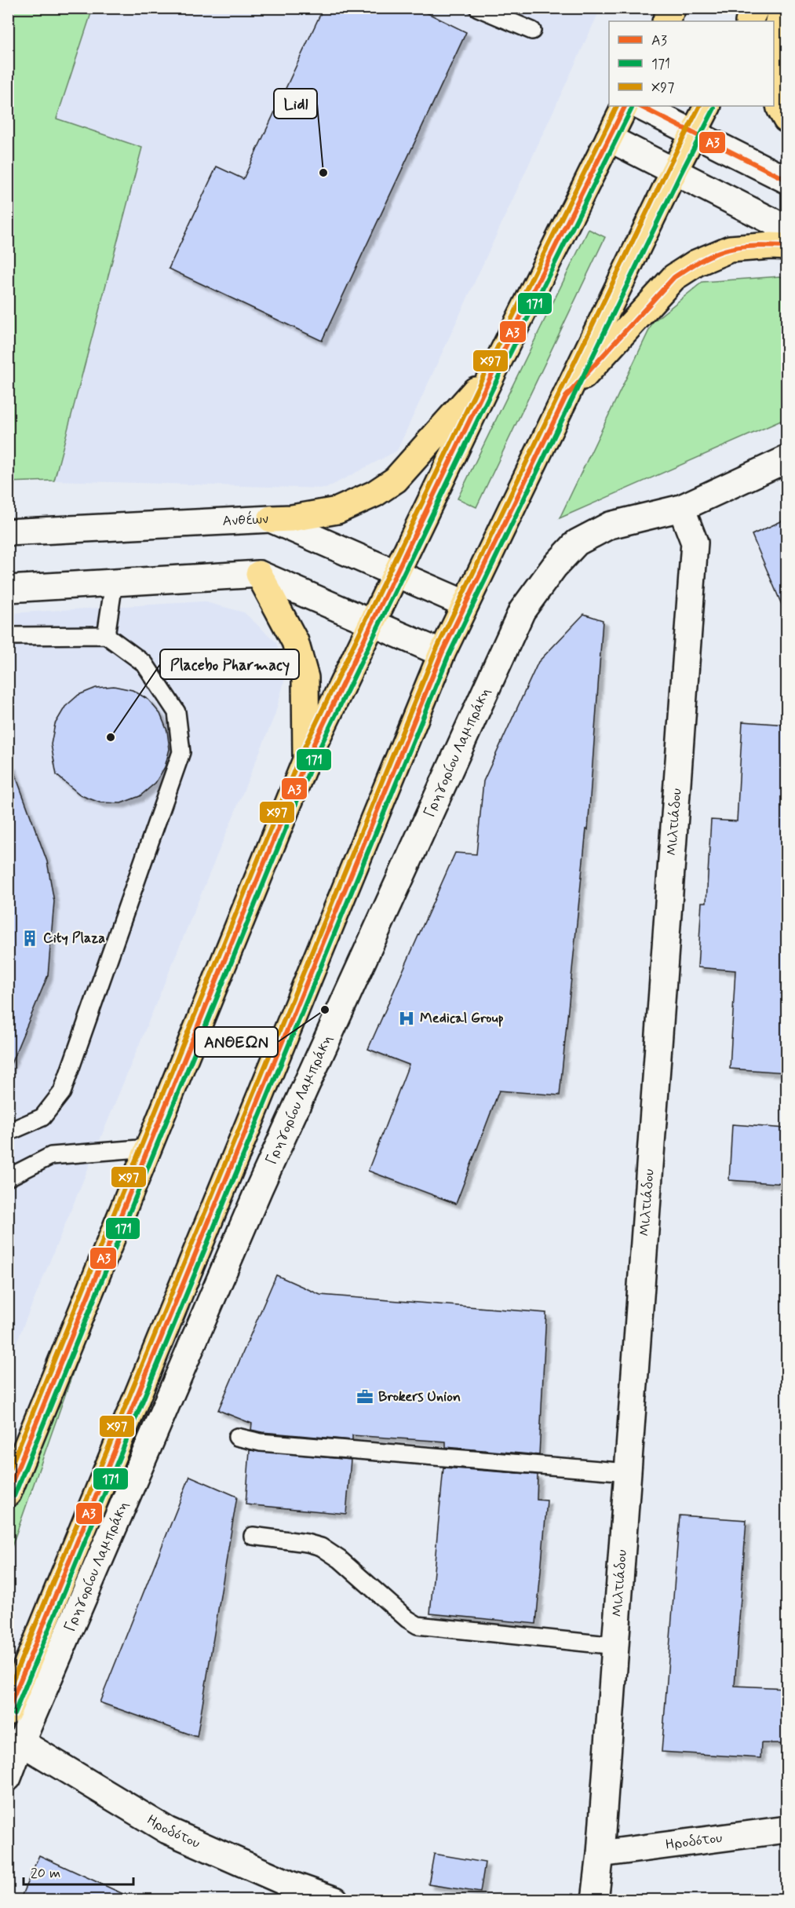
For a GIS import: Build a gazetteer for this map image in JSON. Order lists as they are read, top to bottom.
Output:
{
  "streets": {
    "street": [
      "Ανθέων",
      "Γρηγορίου Λαμπράκη",
      "Μιλτιάδου",
      "Ηροδότου"
    ]
  },
  "crossings": [
    ["Γρηγορίου Λαμπράκη", "Μιλτιάδου"],
    ["Γρηγορίου Λαμπράκη", "Ηροδότου"],
    ["Μιλτιάδου", "Ηροδότου"]
  ],
  "places": {
    "other": ["Lidl", "Placebo Pharmacy", "ΑΝΘΕΩΝ"],
    "building": ["City Plaza"],
    "hospital": ["Medical Group"],
    "office": ["Brokers Union"]
  },
  "lines": ["transit line Α3", "transit line X97", "transit line 171"],
  "legend": ["Α3", "171", "X97"],
  "scale_bar": "20 m"
}
